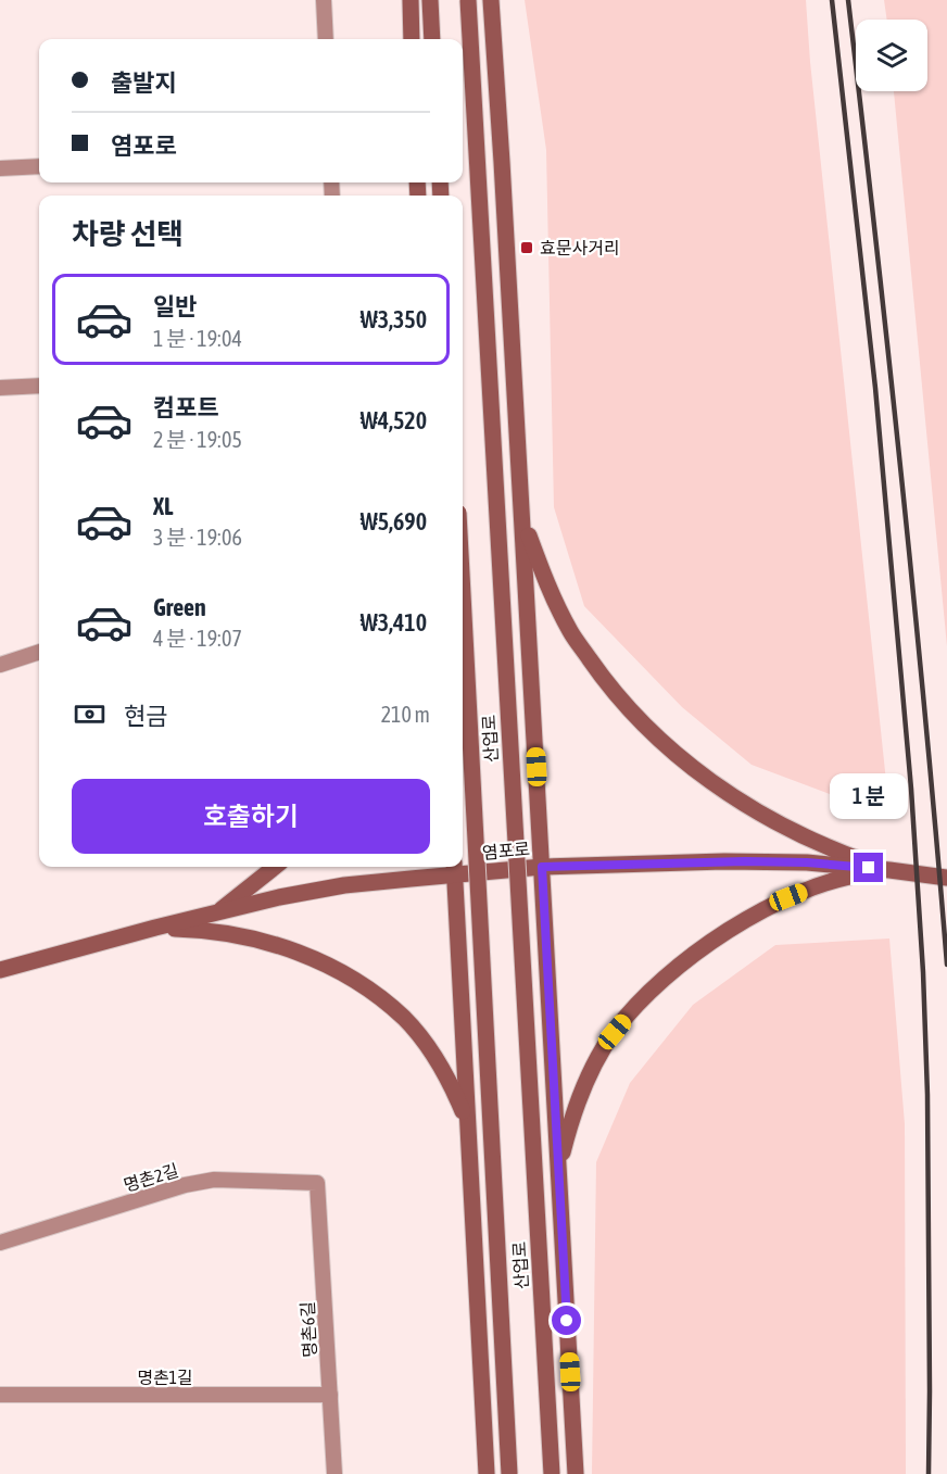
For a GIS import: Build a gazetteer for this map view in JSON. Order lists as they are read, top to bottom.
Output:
{
  "streets": {
    "main road": ["산업로", "염포로"],
    "lane": ["명촌2길", "명촌6길", "명촌1길"]
  },
  "crossings": [
    ["명촌2길", "명촌6길"],
    ["명촌6길", "명촌1길"]
  ],
  "places": {
    "transit": ["효문사거리"]
  },
  "page": {
    "banner": ["출발지", "염포로"],
    "heading": "차량 선택",
    "list": [
      {
        "name": "일반",
        "note": "1 분 · 19:04",
        "value": "₩3,350"
      },
      {
        "name": "컴포트",
        "note": "2 분 · 19:05",
        "value": "₩4,520"
      },
      {
        "name": "XL",
        "note": "3 분 · 19:06",
        "value": "₩5,690"
      },
      {
        "name": "Green",
        "note": "4 분 · 19:07",
        "value": "₩3,410"
      }
    ],
    "pay": ["현금", "210 m"],
    "buttons": "호출하기",
    "bubble": "1 분"
  }
}
